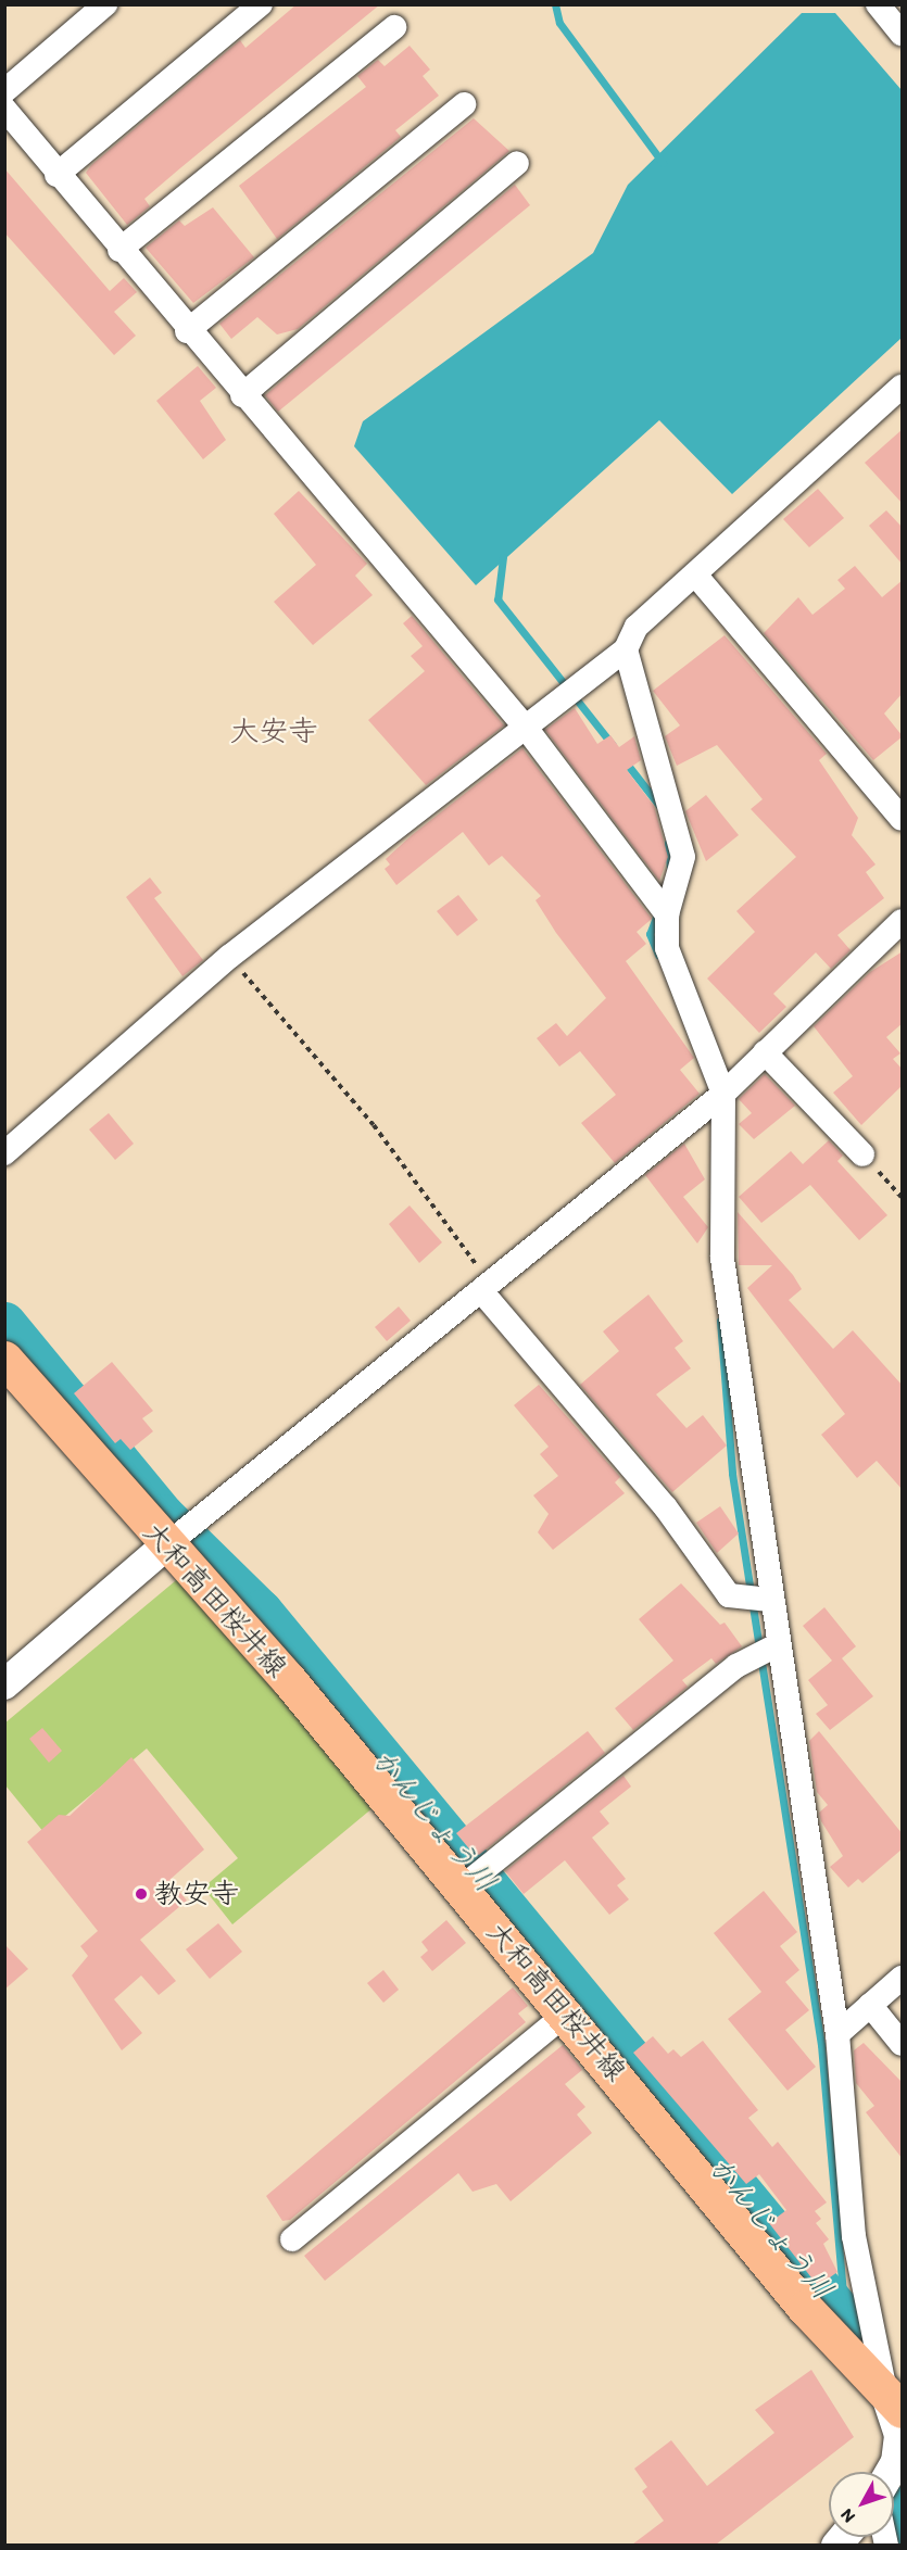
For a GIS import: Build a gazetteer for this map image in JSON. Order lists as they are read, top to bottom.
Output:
{
  "streets": {
    "main road": ["大和高田桜井線"]
  },
  "districts": ["大安寺"],
  "water": ["かんじょう川"],
  "places": ["教安寺"],
  "north": "bottom left"
}
